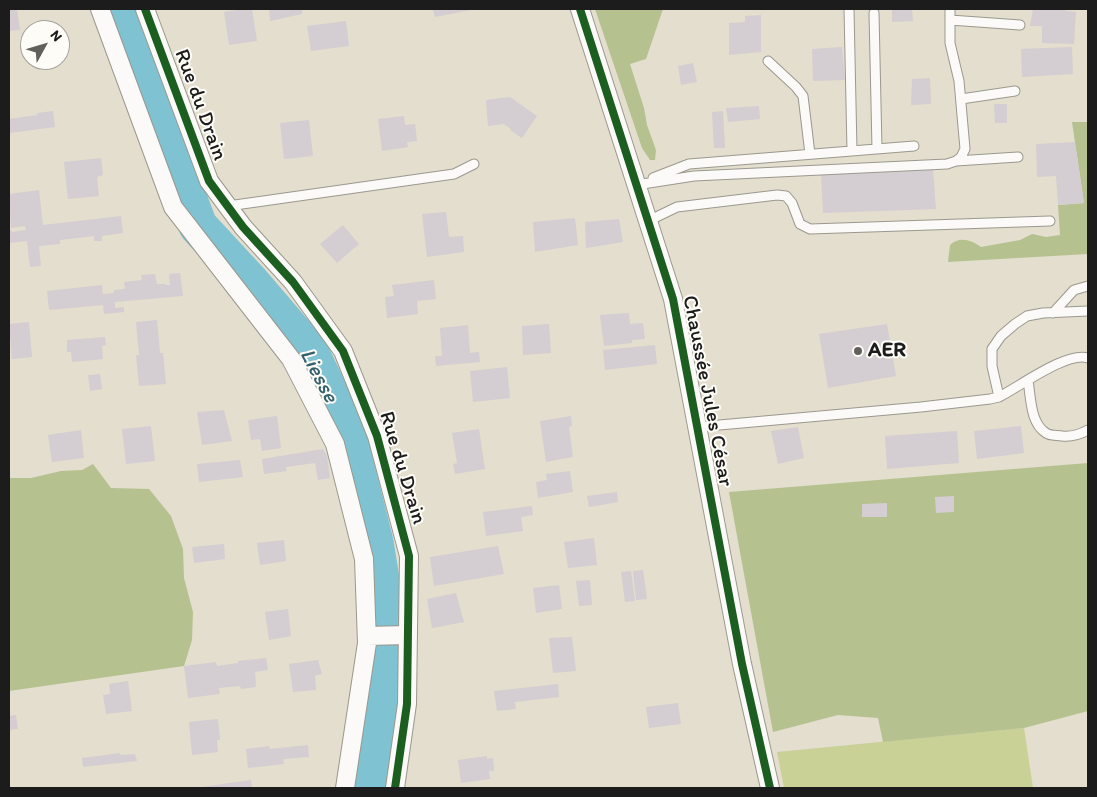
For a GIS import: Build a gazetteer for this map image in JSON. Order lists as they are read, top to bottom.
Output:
{
  "streets": {
    "street": ["Rue du Drain", "Chaussée Jules César"]
  },
  "water": ["Liesse"],
  "places": ["AER"],
  "north": "top right"
}
